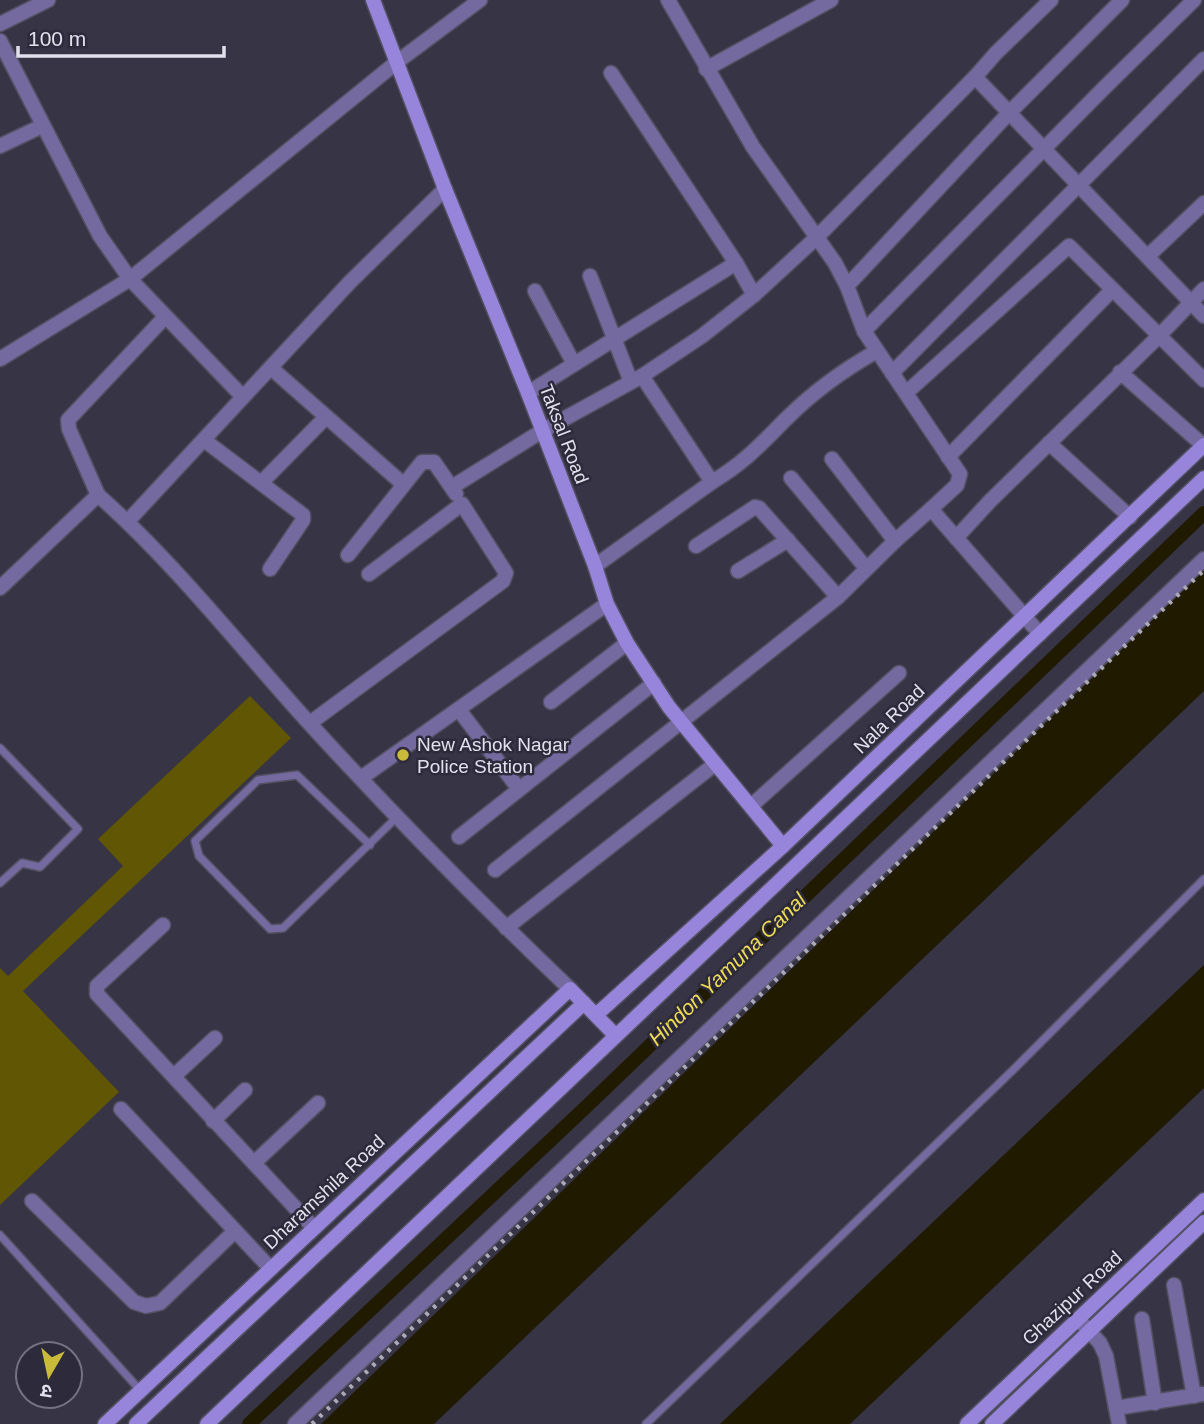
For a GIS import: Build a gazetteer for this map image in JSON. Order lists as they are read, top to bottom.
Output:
{
  "streets": {
    "street": [
      "Taksal Road",
      "Nala Road",
      "Dharamshila Road",
      "Ghazipur Road"
    ]
  },
  "crossings": [
    ["Taksal Road", "Nala Road"]
  ],
  "water": ["Hindon Yamuna Canal"],
  "places": ["New Ashok Nagar Police Station"],
  "scale_bar": "100 m",
  "north": "bottom"
}
